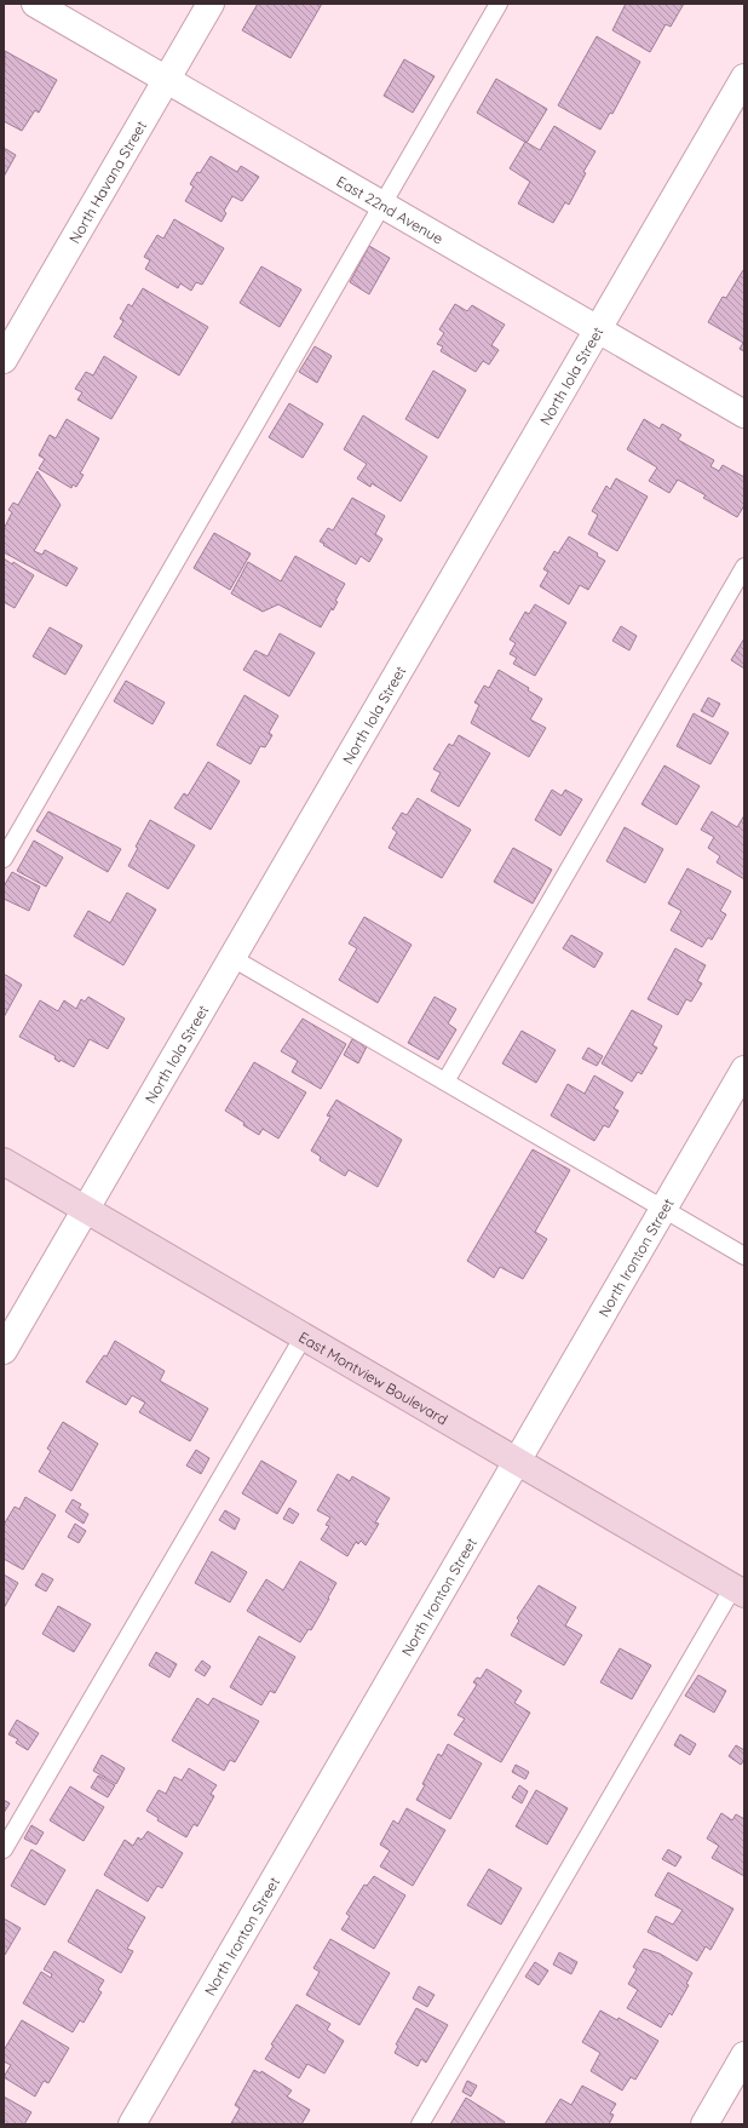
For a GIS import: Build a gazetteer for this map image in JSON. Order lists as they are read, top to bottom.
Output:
{
  "streets": {
    "main road": ["East Montview Boulevard"],
    "street": [
      "North Havana Street",
      "East 22nd Avenue",
      "North Iola Street",
      "North Ironton Street"
    ]
  },
  "crossings": [
    ["North Havana Street", "East 22nd Avenue"],
    ["East 22nd Avenue", "North Iola Street"],
    ["North Iola Street", "East Montview Boulevard"],
    ["North Ironton Street", "East Montview Boulevard"]
  ]
}
